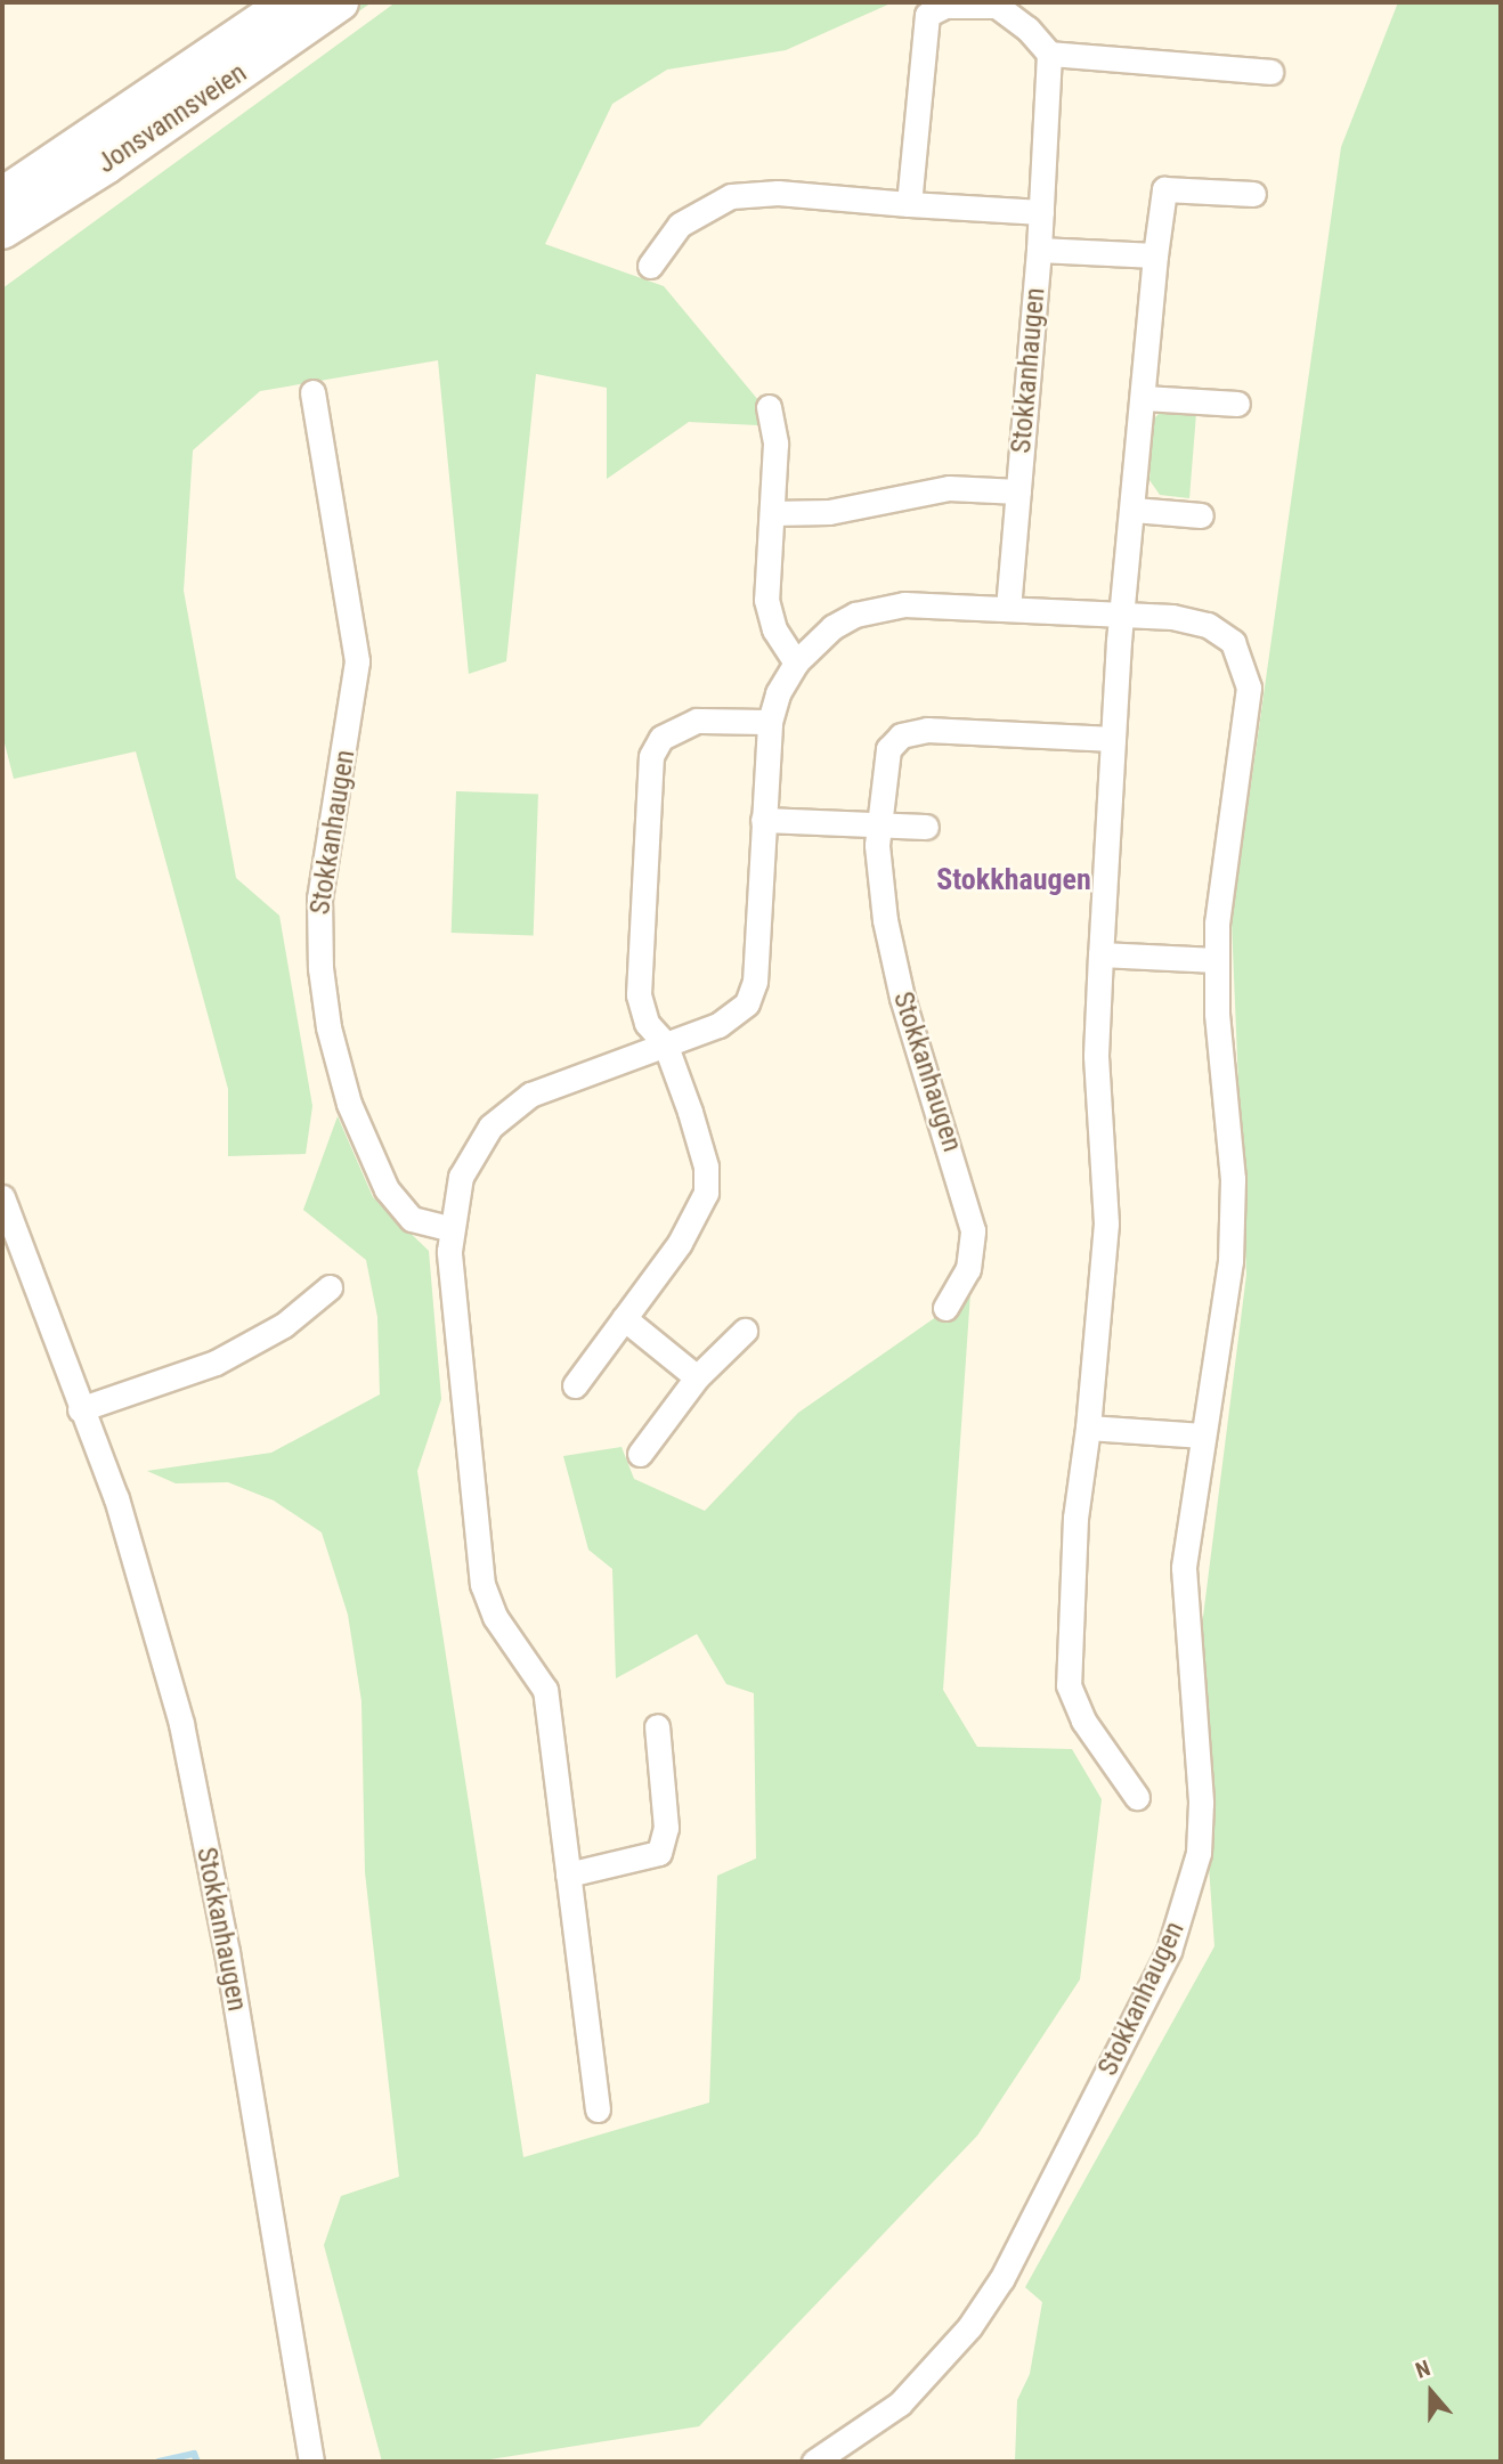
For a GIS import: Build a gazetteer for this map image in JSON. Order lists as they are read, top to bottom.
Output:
{
  "streets": {
    "main road": ["Jonsvannsveien"],
    "street": ["Stokkanhaugen"]
  },
  "districts": ["Stokkhaugen"],
  "north": "top"
}
